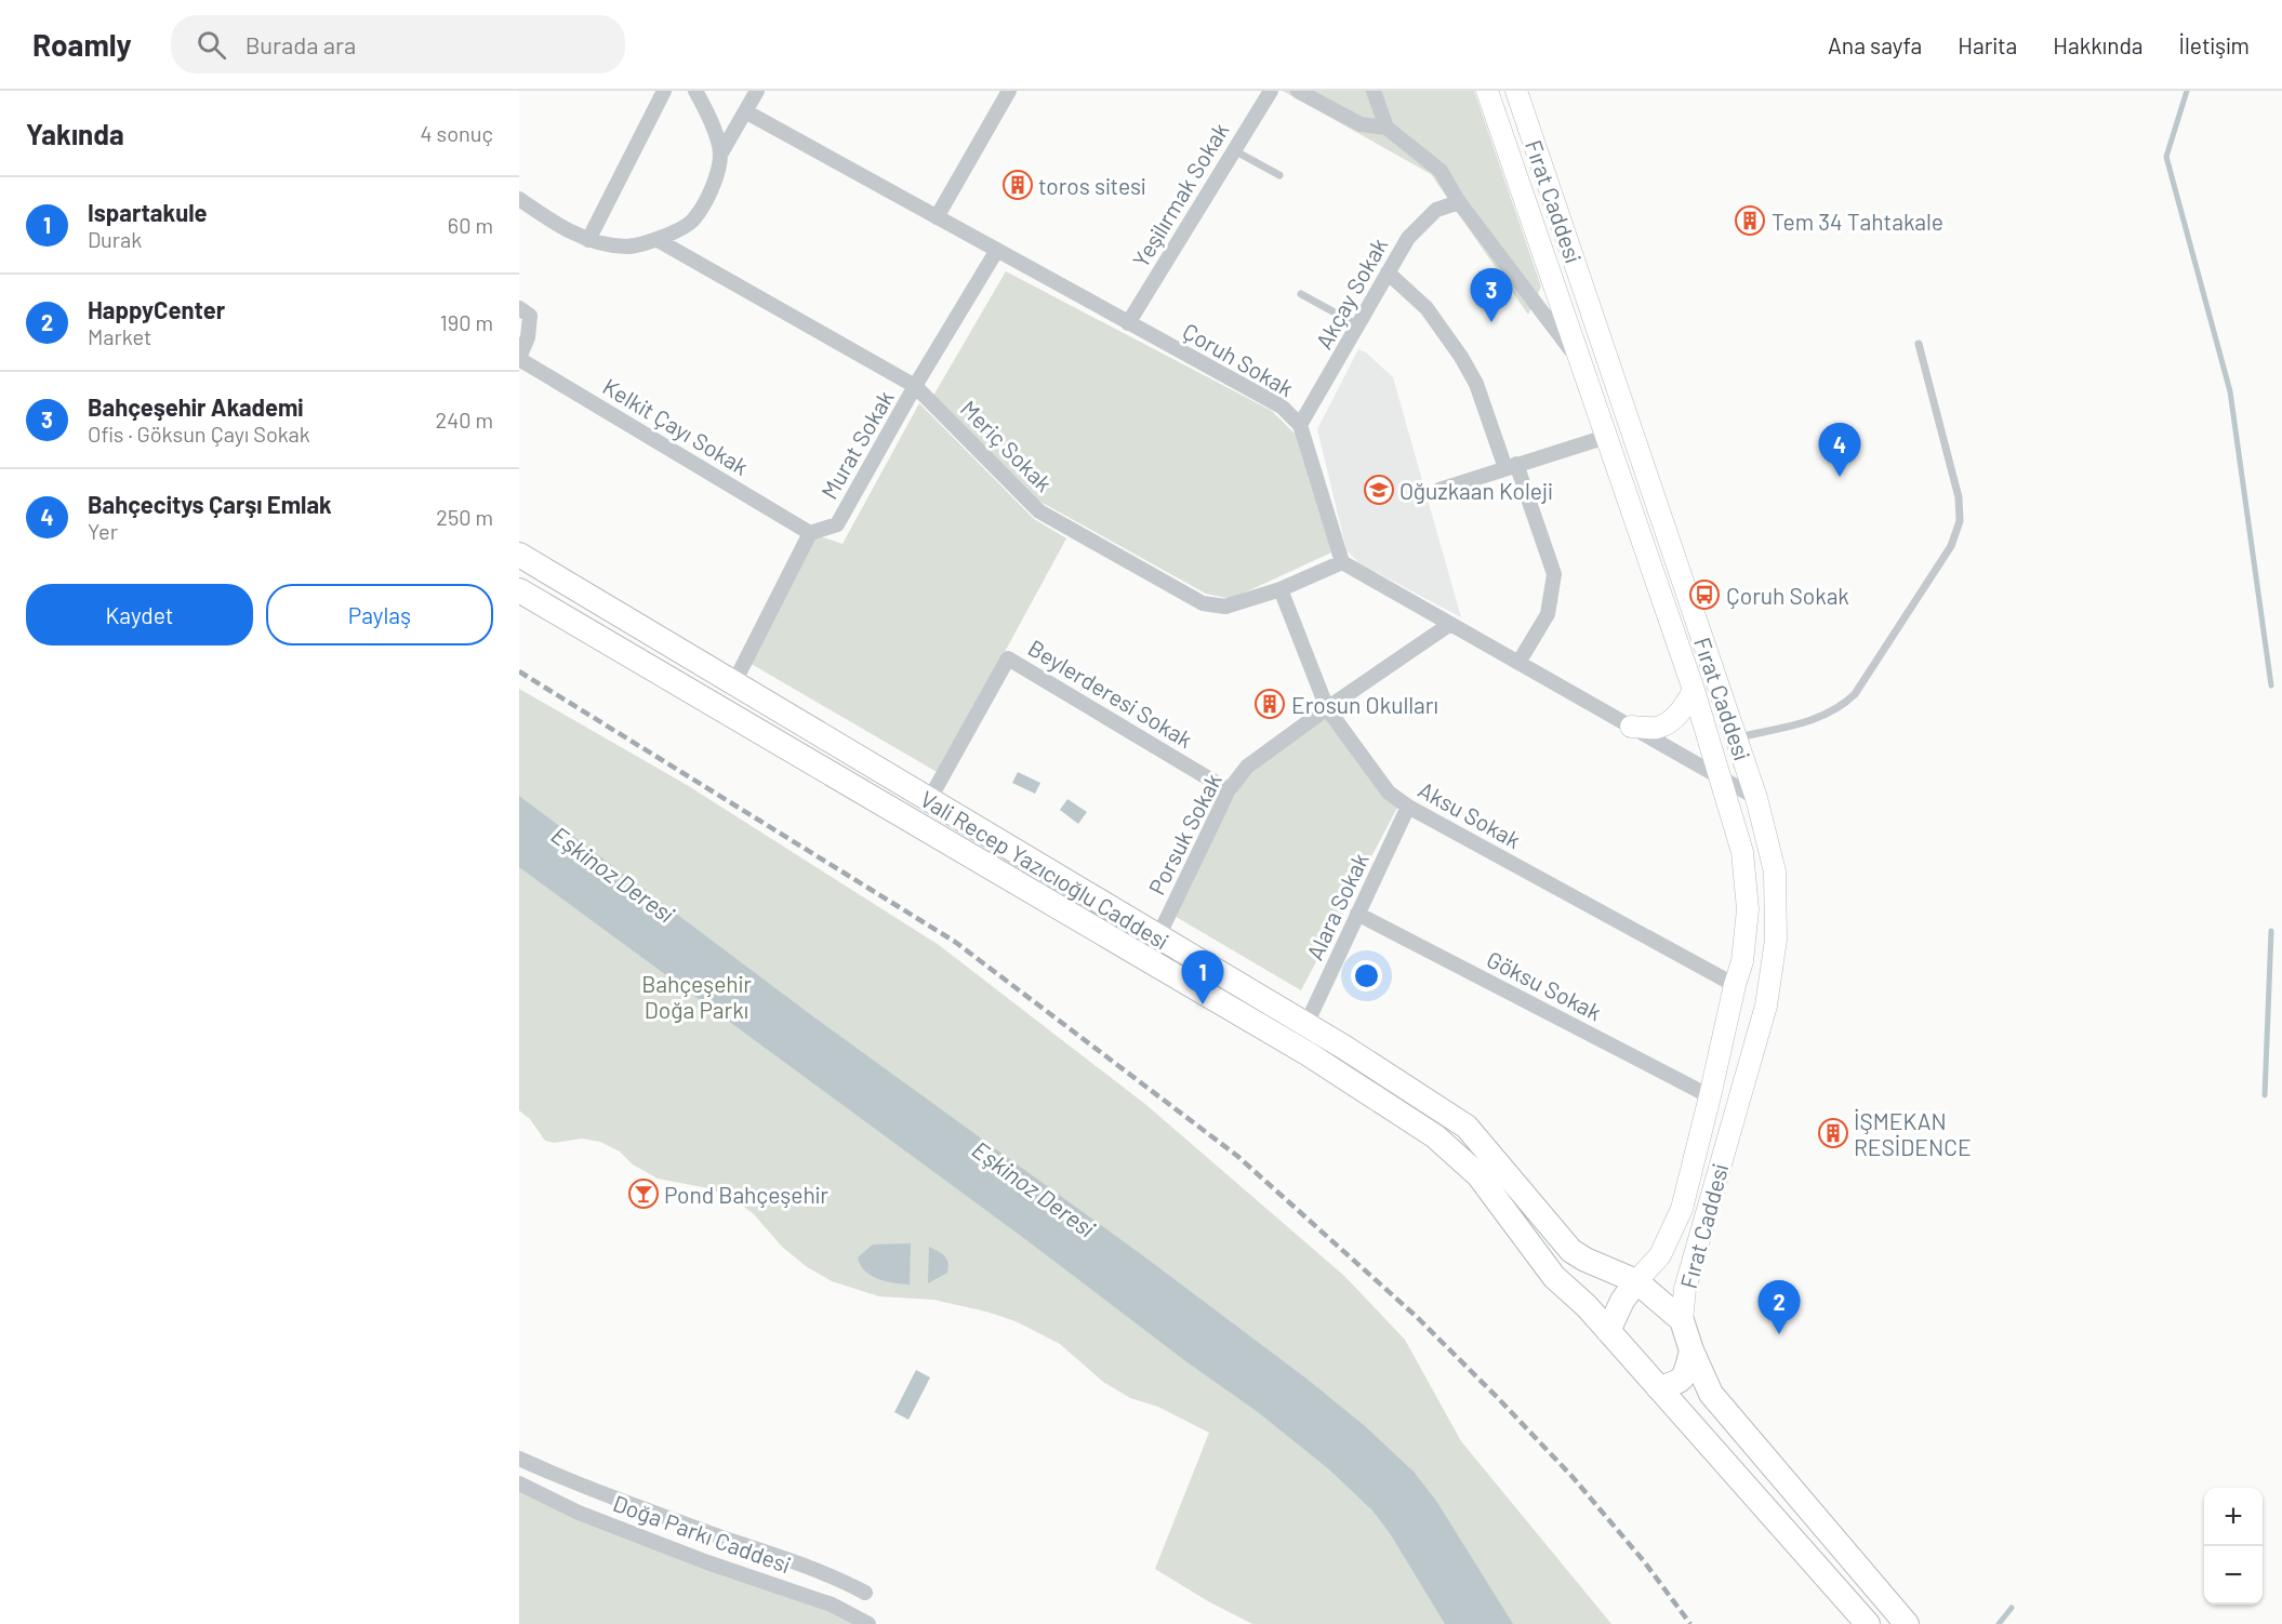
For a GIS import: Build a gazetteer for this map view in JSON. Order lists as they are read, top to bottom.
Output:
{
  "streets": {
    "main road": ["Fırat Caddesi", "Vali Recep Yazıcıoğlu Caddesi"],
    "street": [
      "Yeşilırmak Sokak",
      "Akçay Sokak",
      "Çoruh Sokak",
      "Kelkit Çayı Sokak",
      "Murat Sokak",
      "Meriç Sokak",
      "Beylerderesi Sokak",
      "Aksu Sokak",
      "Porsuk Sokak",
      "Alara Sokak",
      "Göksu Sokak",
      "Doğa Parkı Caddesi"
    ]
  },
  "crossings": [
    ["Yeşilırmak Sokak", "Çoruh Sokak"],
    ["Fırat Caddesi", "Aksu Sokak"],
    ["Fırat Caddesi", "Vali Recep Yazıcıoğlu Caddesi"],
    ["Fırat Caddesi", "Göksu Sokak"],
    ["Akçay Sokak", "Çoruh Sokak"],
    ["Çoruh Sokak", "Murat Sokak"],
    ["Çoruh Sokak", "Meriç Sokak"],
    ["Kelkit Çayı Sokak", "Murat Sokak"],
    ["Murat Sokak", "Meriç Sokak"],
    ["Meriç Sokak", "Aksu Sokak"],
    ["Beylerderesi Sokak", "Porsuk Sokak"],
    ["Beylerderesi Sokak", "Vali Recep Yazıcıoğlu Caddesi"],
    ["Aksu Sokak", "Porsuk Sokak"],
    ["Aksu Sokak", "Alara Sokak"],
    ["Porsuk Sokak", "Vali Recep Yazıcıoğlu Caddesi"],
    ["Vali Recep Yazıcıoğlu Caddesi", "Alara Sokak"],
    ["Alara Sokak", "Göksu Sokak"]
  ],
  "water": ["Eşkinoz Deresi"],
  "parks": ["Bahçeşehir Doğa Parkı"],
  "places": {
    "building": [
      "toros sitesi",
      "Tem 34 Tahtakale",
      "Erosun Okulları",
      "İŞMEKAN RESİDENCE"
    ],
    "school or university": ["Oğuzkaan Koleji"],
    "bus stop": ["Çoruh Sokak"],
    "bar": ["Pond Bahçeşehir"]
  },
  "page": {
    "header": "Roamly",
    "search": "Burada ara",
    "nav": [
      "Ana sayfa",
      "Harita",
      "Hakkında",
      "İletişim"
    ],
    "heading": ["Yakında", "4 sonuç"],
    "list": [
      {
        "mark": "1",
        "name": "Ispartakule",
        "note": "Durak",
        "value": "60 m"
      },
      {
        "mark": "2",
        "name": "HappyCenter",
        "note": "Market",
        "value": "190 m"
      },
      {
        "mark": "3",
        "name": "Bahçeşehir Akademi",
        "note": "Ofis · Göksun Çayı Sokak",
        "value": "240 m"
      },
      {
        "mark": "4",
        "name": "Bahçecitys Çarşı Emlak",
        "note": "Yer",
        "value": "250 m"
      }
    ],
    "pins": [
      "3",
      "4",
      "1",
      "2"
    ],
    "buttons": ["Kaydet", "Paylaş"],
    "map_buttons": ["+", "−"]
  }
}
